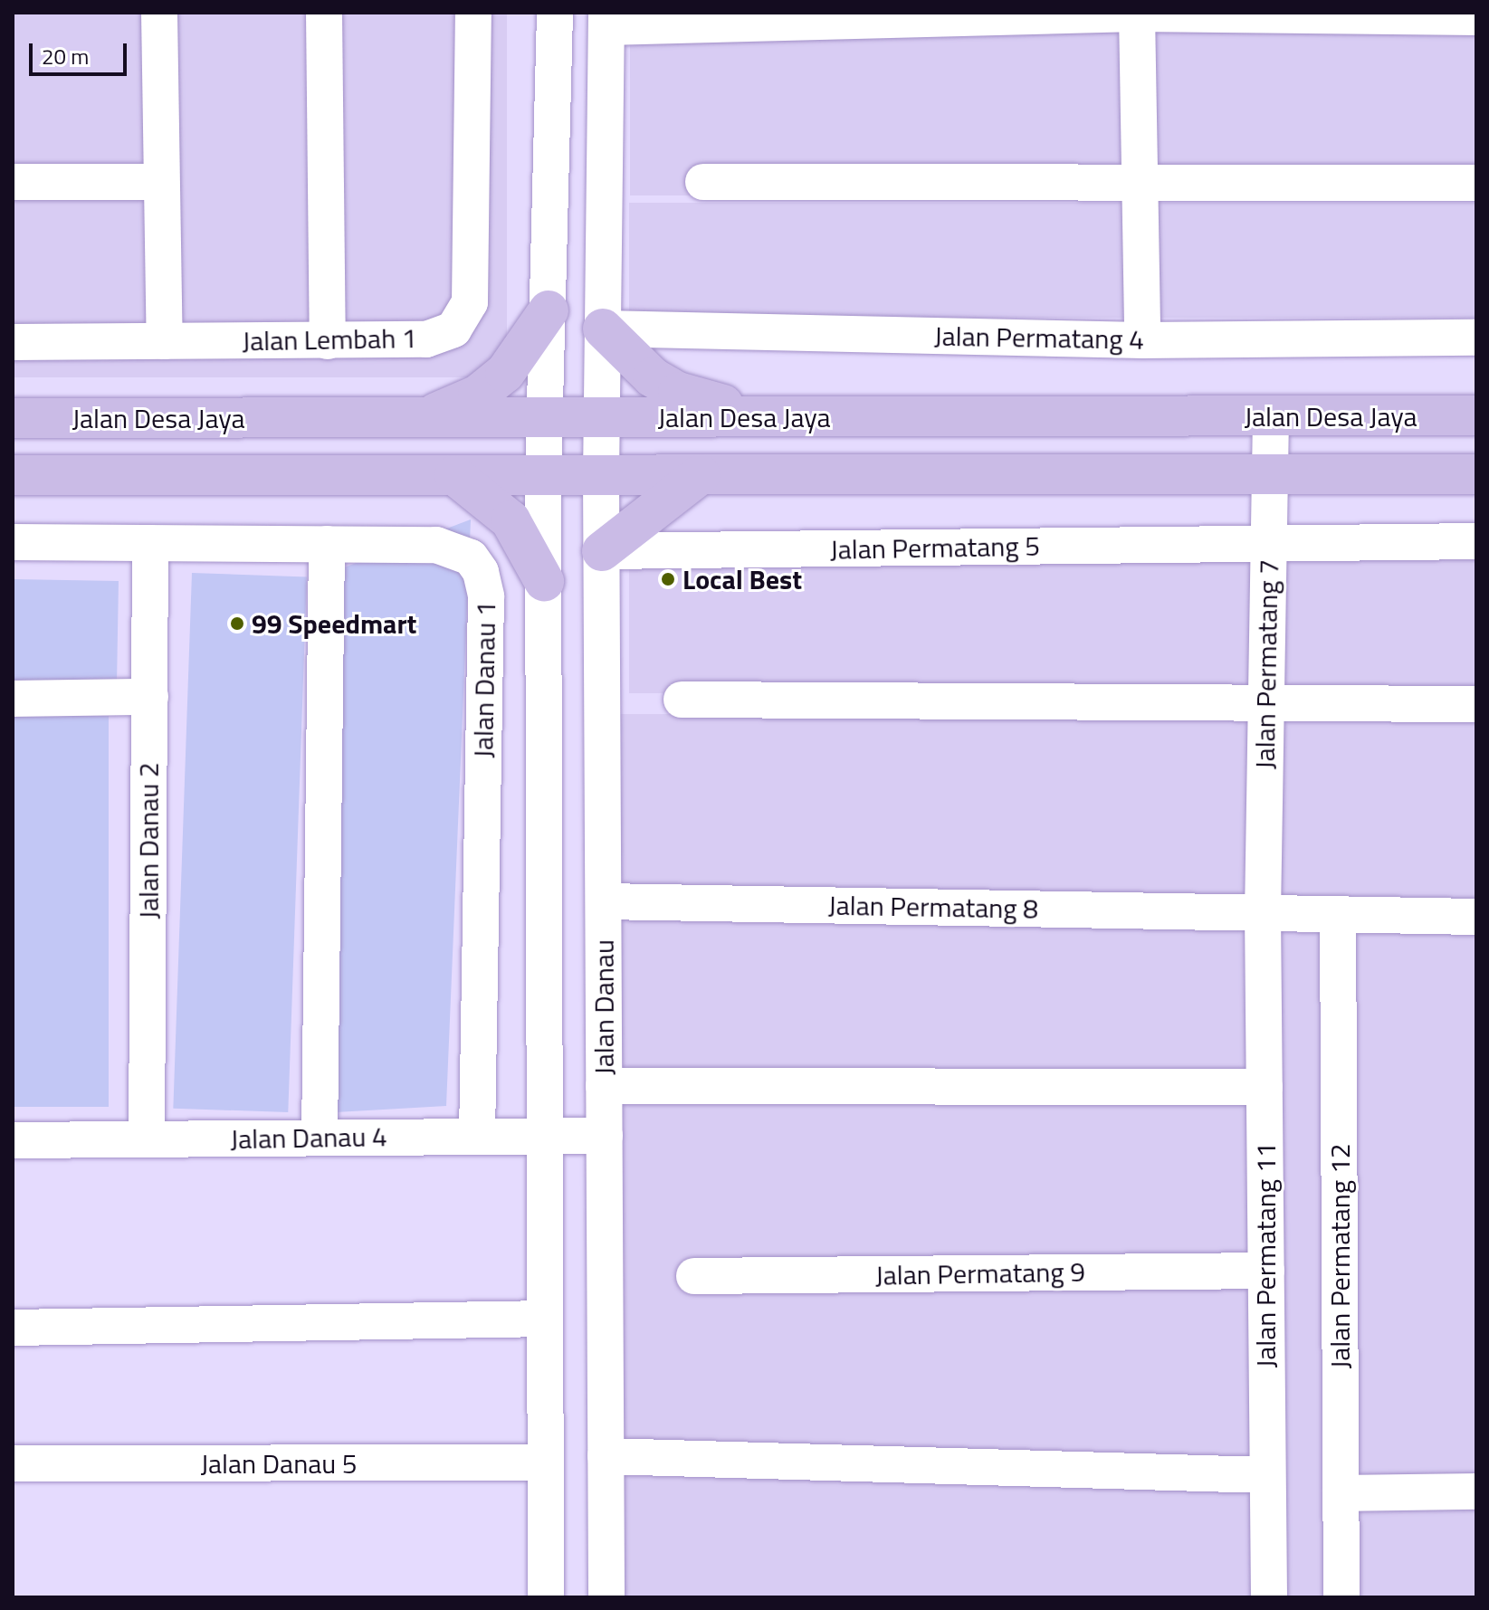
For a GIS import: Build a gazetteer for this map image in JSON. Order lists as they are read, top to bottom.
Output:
{
  "streets": {
    "main road": ["Jalan Desa Jaya"],
    "street": [
      "Jalan Permatang 4",
      "Jalan Lembah 1",
      "Jalan Permatang 5",
      "Jalan Permatang 7",
      "Jalan Danau 1",
      "Jalan Danau 2",
      "Jalan Permatang 8",
      "Jalan Danau",
      "Jalan Danau 4",
      "Jalan Permatang 11",
      "Jalan Permatang 12",
      "Jalan Permatang 9",
      "Jalan Danau 5"
    ]
  },
  "crossings": [
    ["Jalan Permatang 4", "Jalan Danau"],
    ["Jalan Desa Jaya", "Jalan Permatang 7"],
    ["Jalan Desa Jaya", "Jalan Danau"],
    ["Jalan Permatang 5", "Jalan Permatang 7"],
    ["Jalan Permatang 5", "Jalan Danau"],
    ["Jalan Permatang 7", "Jalan Permatang 8"],
    ["Jalan Permatang 7", "Jalan Permatang 11"],
    ["Jalan Danau 1", "Jalan Danau 2"],
    ["Jalan Danau 1", "Jalan Danau 4"],
    ["Jalan Danau 2", "Jalan Danau 4"],
    ["Jalan Permatang 8", "Jalan Danau"],
    ["Jalan Permatang 8", "Jalan Permatang 11"],
    ["Jalan Permatang 8", "Jalan Permatang 12"],
    ["Jalan Danau", "Jalan Danau 4"],
    ["Jalan Permatang 11", "Jalan Permatang 9"]
  ],
  "places": ["Local Best", "99 Speedmart"],
  "scale_bar": "20 m"
}
